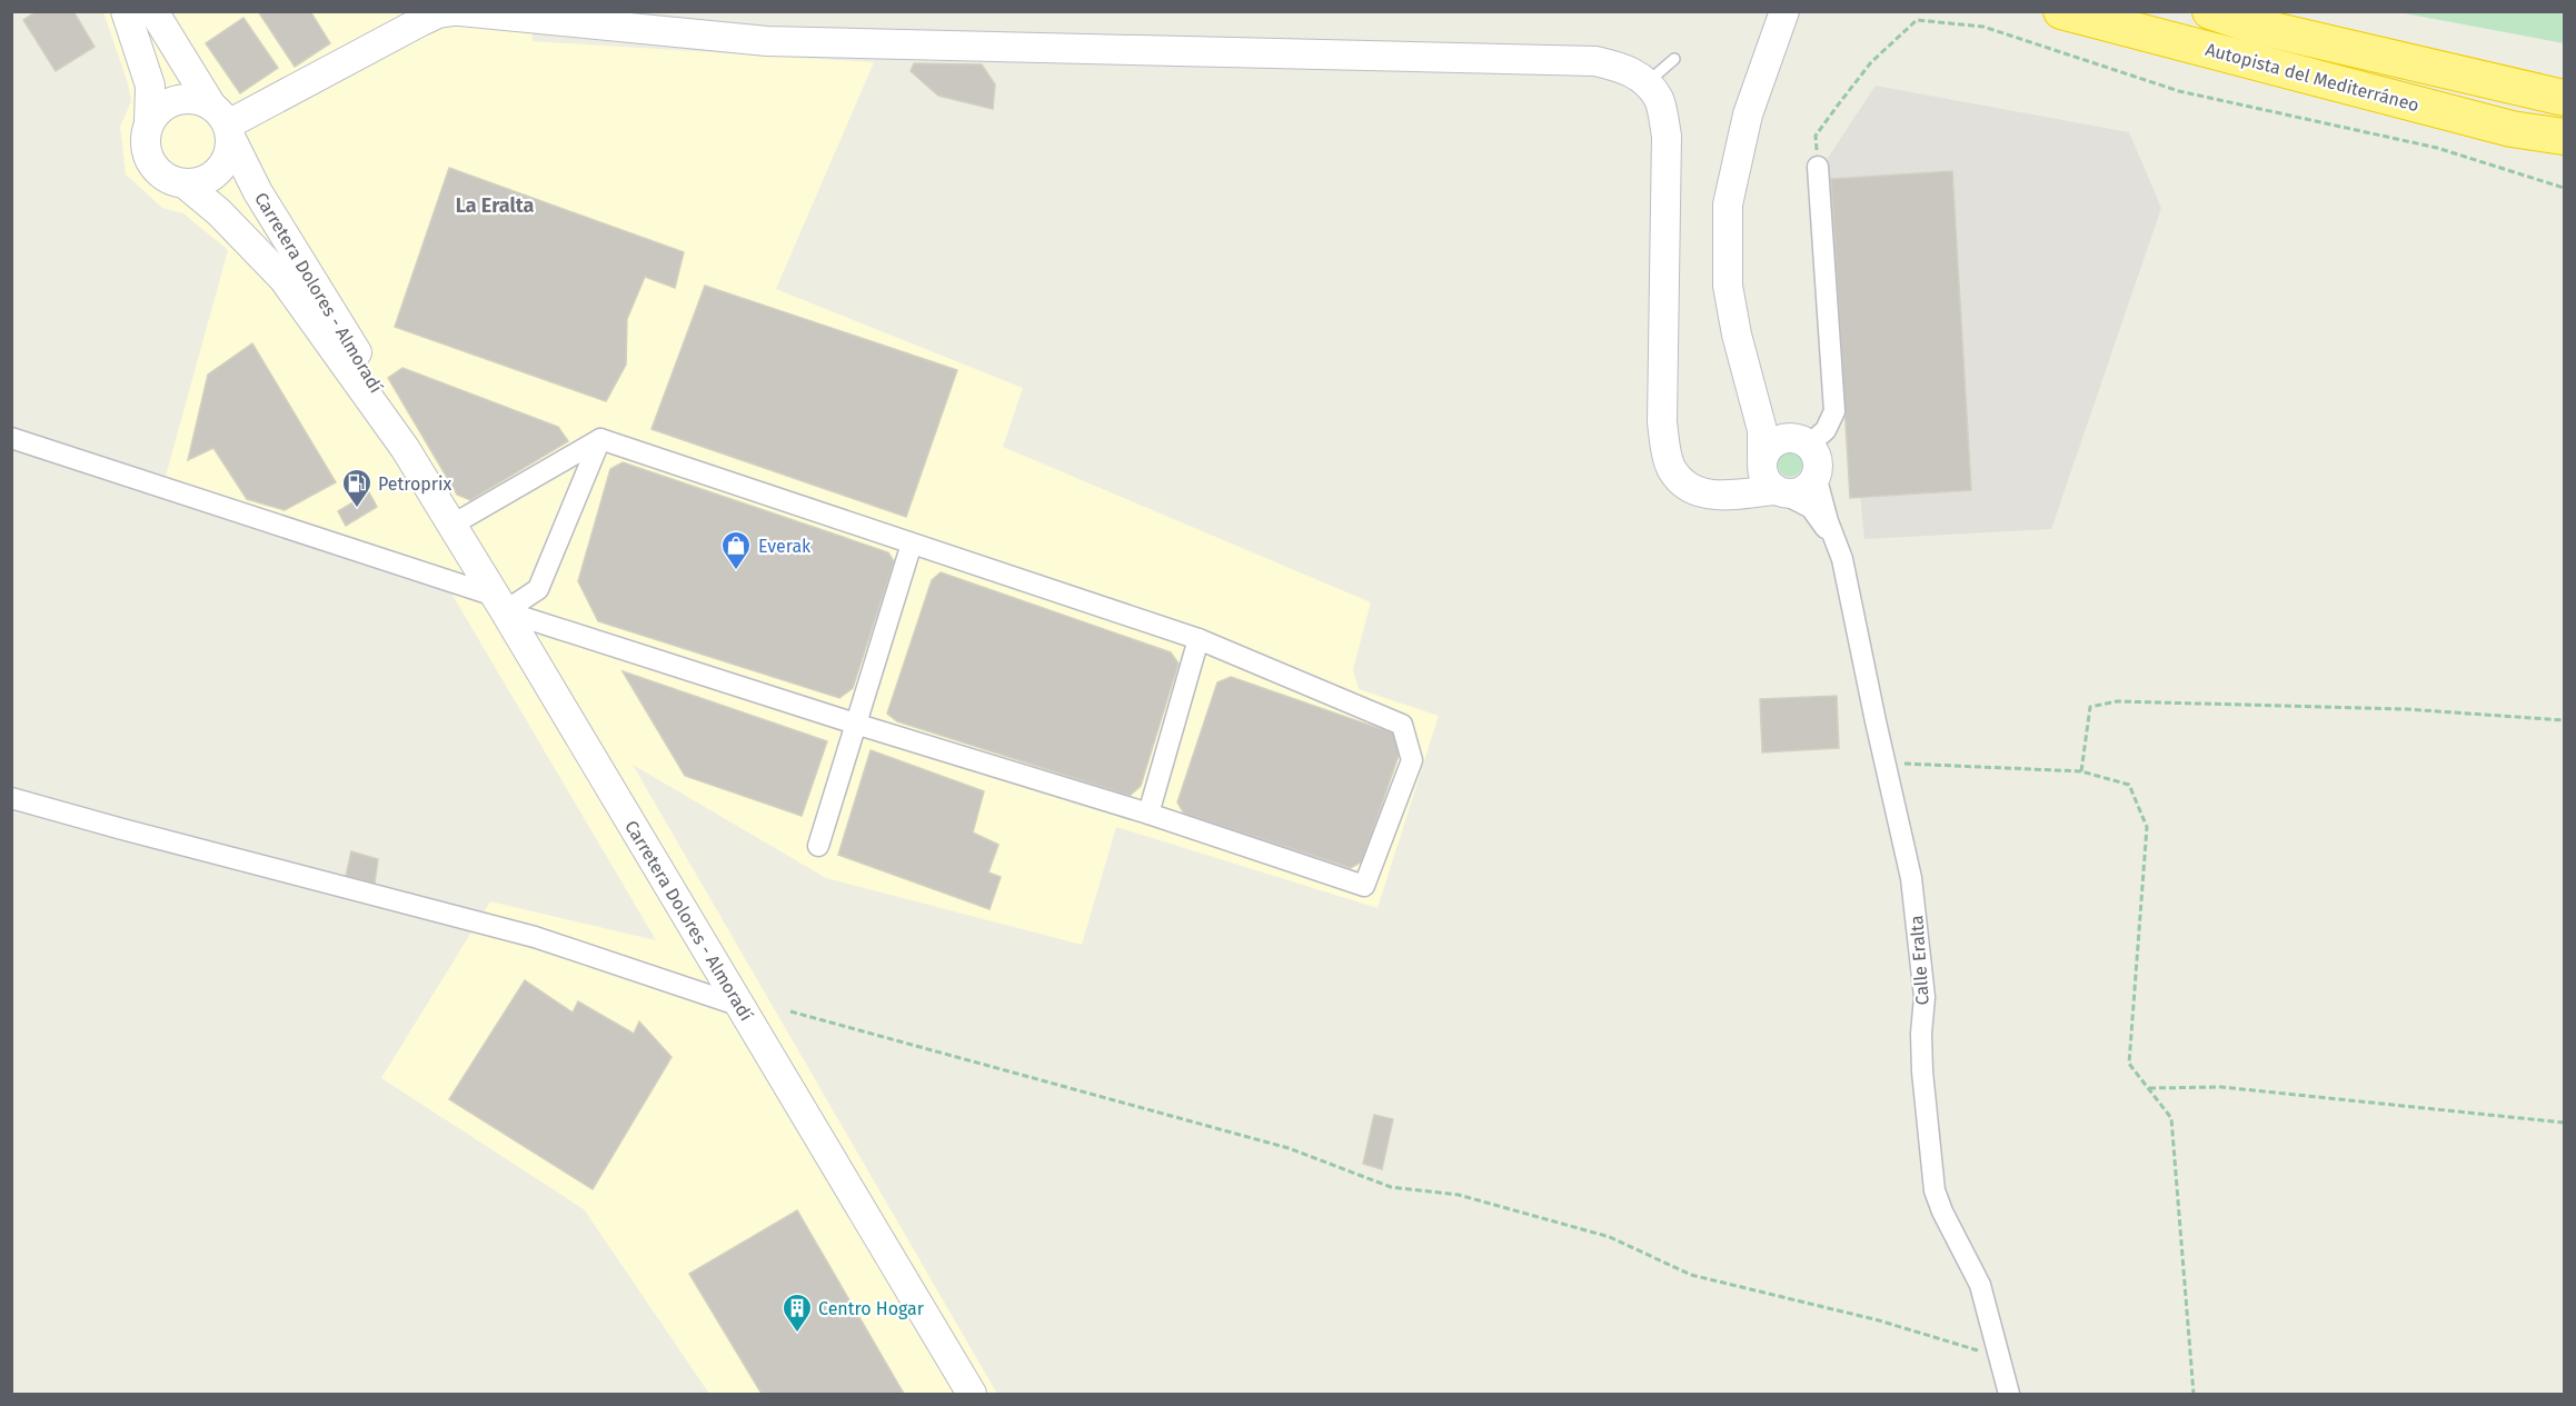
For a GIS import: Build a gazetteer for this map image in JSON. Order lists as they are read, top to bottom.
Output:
{
  "streets": {
    "highway": ["Autopista del Mediterráneo"],
    "street": ["Carretera Dolores - Almoradí", "Calle Eralta"]
  },
  "districts": ["La Eralta"],
  "places": {
    "fuel station": ["Petroprix"],
    "shop": ["Everak"],
    "building": ["Centro Hogar"]
  }
}
